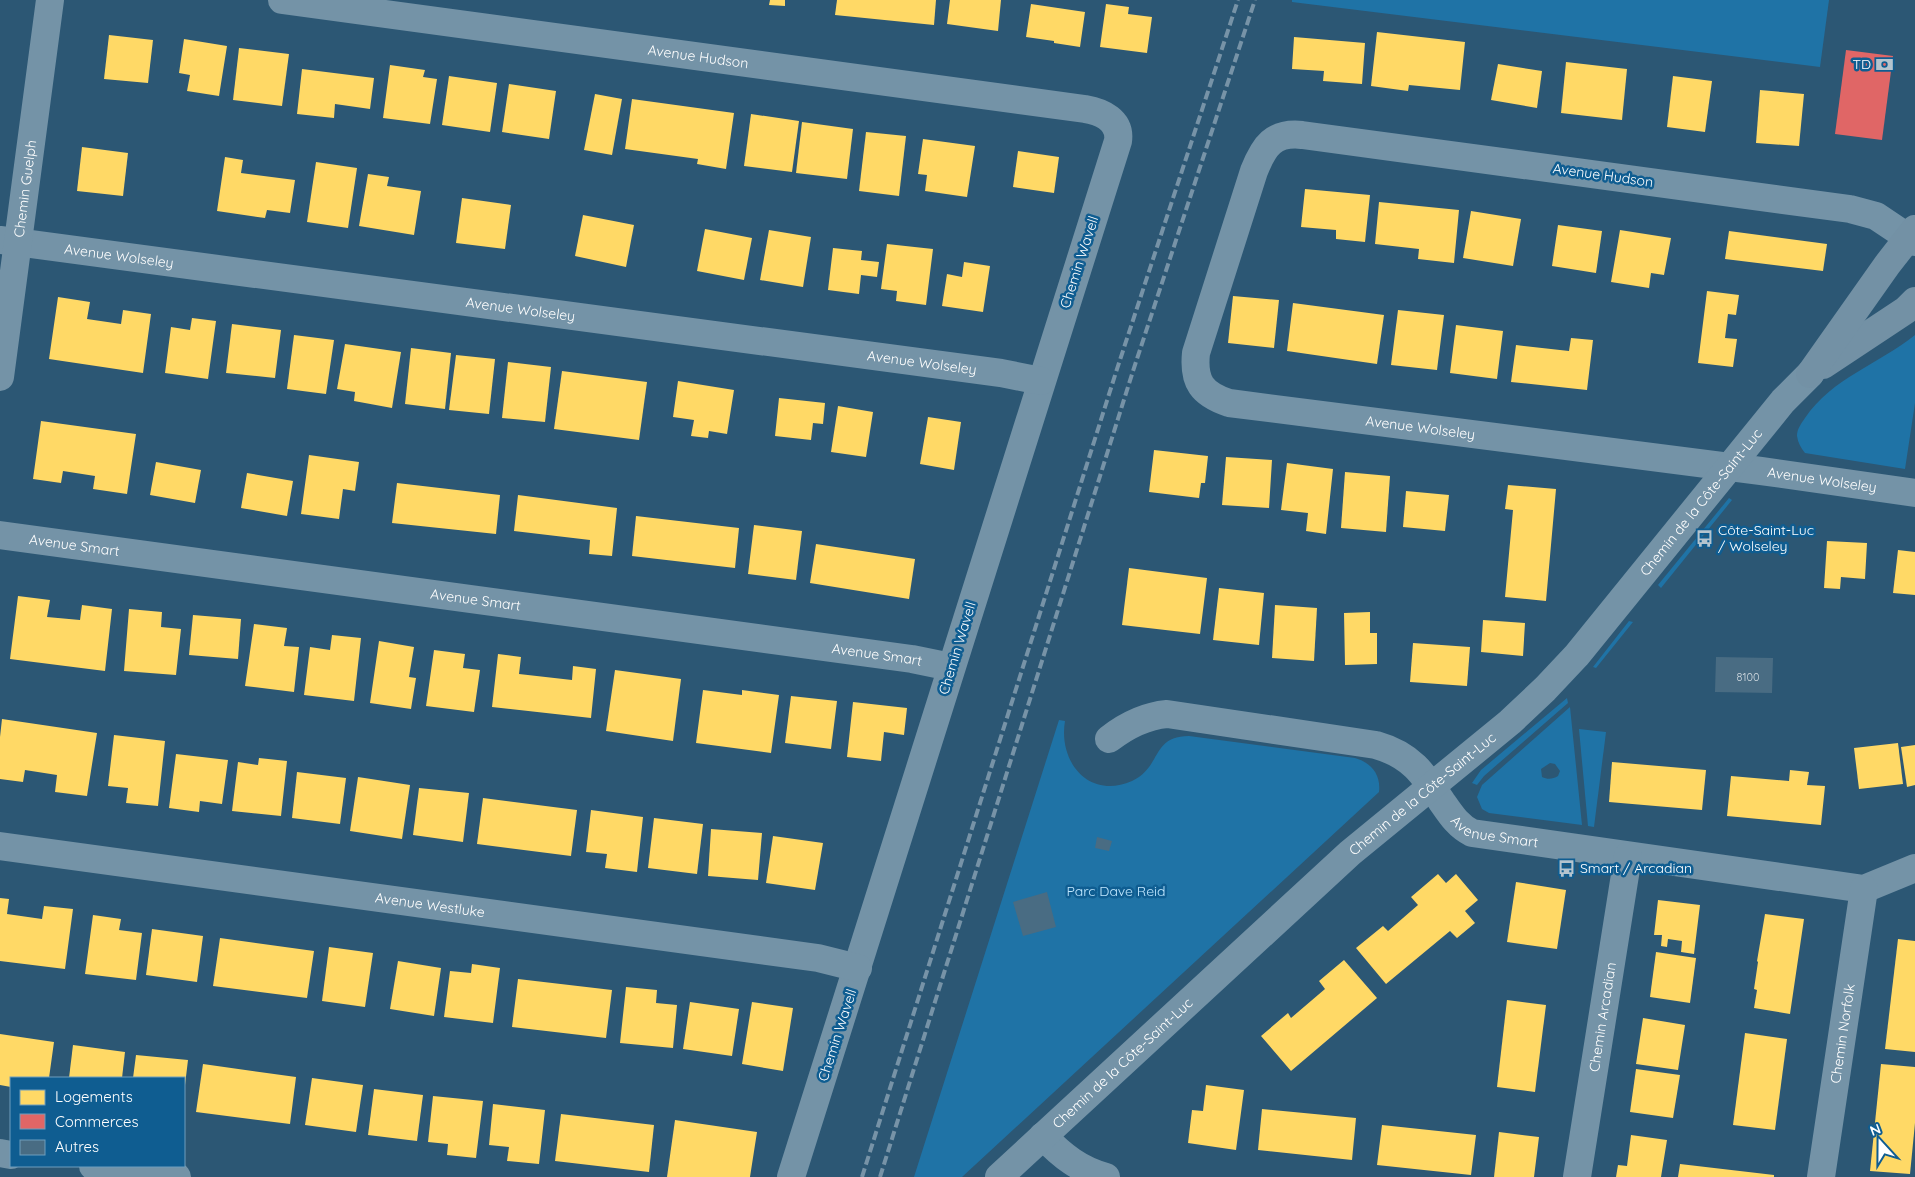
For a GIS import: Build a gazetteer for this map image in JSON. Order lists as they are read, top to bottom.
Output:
{
  "streets": {
    "main road": ["Chemin de la Côte-Saint-Luc"],
    "street": [
      "Avenue Hudson",
      "Chemin Guelph",
      "Avenue Wolseley",
      "Chemin Wavell",
      "Avenue Smart",
      "Avenue Westluke",
      "Chemin Arcadian",
      "Chemin Norfolk"
    ]
  },
  "crossings": [
    ["Avenue Hudson", "Avenue Wolseley"],
    ["Avenue Hudson", "Chemin Wavell"],
    ["Avenue Hudson", "Chemin de la Côte-Saint-Luc"],
    ["Chemin Guelph", "Avenue Wolseley"],
    ["Avenue Wolseley", "Chemin Wavell"],
    ["Avenue Wolseley", "Chemin de la Côte-Saint-Luc"],
    ["Chemin Wavell", "Avenue Smart"],
    ["Chemin Wavell", "Avenue Westluke"],
    ["Chemin de la Côte-Saint-Luc", "Avenue Smart"],
    ["Avenue Smart", "Chemin Arcadian"],
    ["Avenue Smart", "Chemin Norfolk"]
  ],
  "parks": ["Parc Dave Reid"],
  "places": {
    "bank": ["TD"],
    "bus stop": ["Côte-Saint-Luc / Wolseley", "Smart / Arcadian"]
  },
  "house_numbers": ["8100"],
  "legend": ["Logements", "Commerces", "Autres"],
  "north": "top"
}
